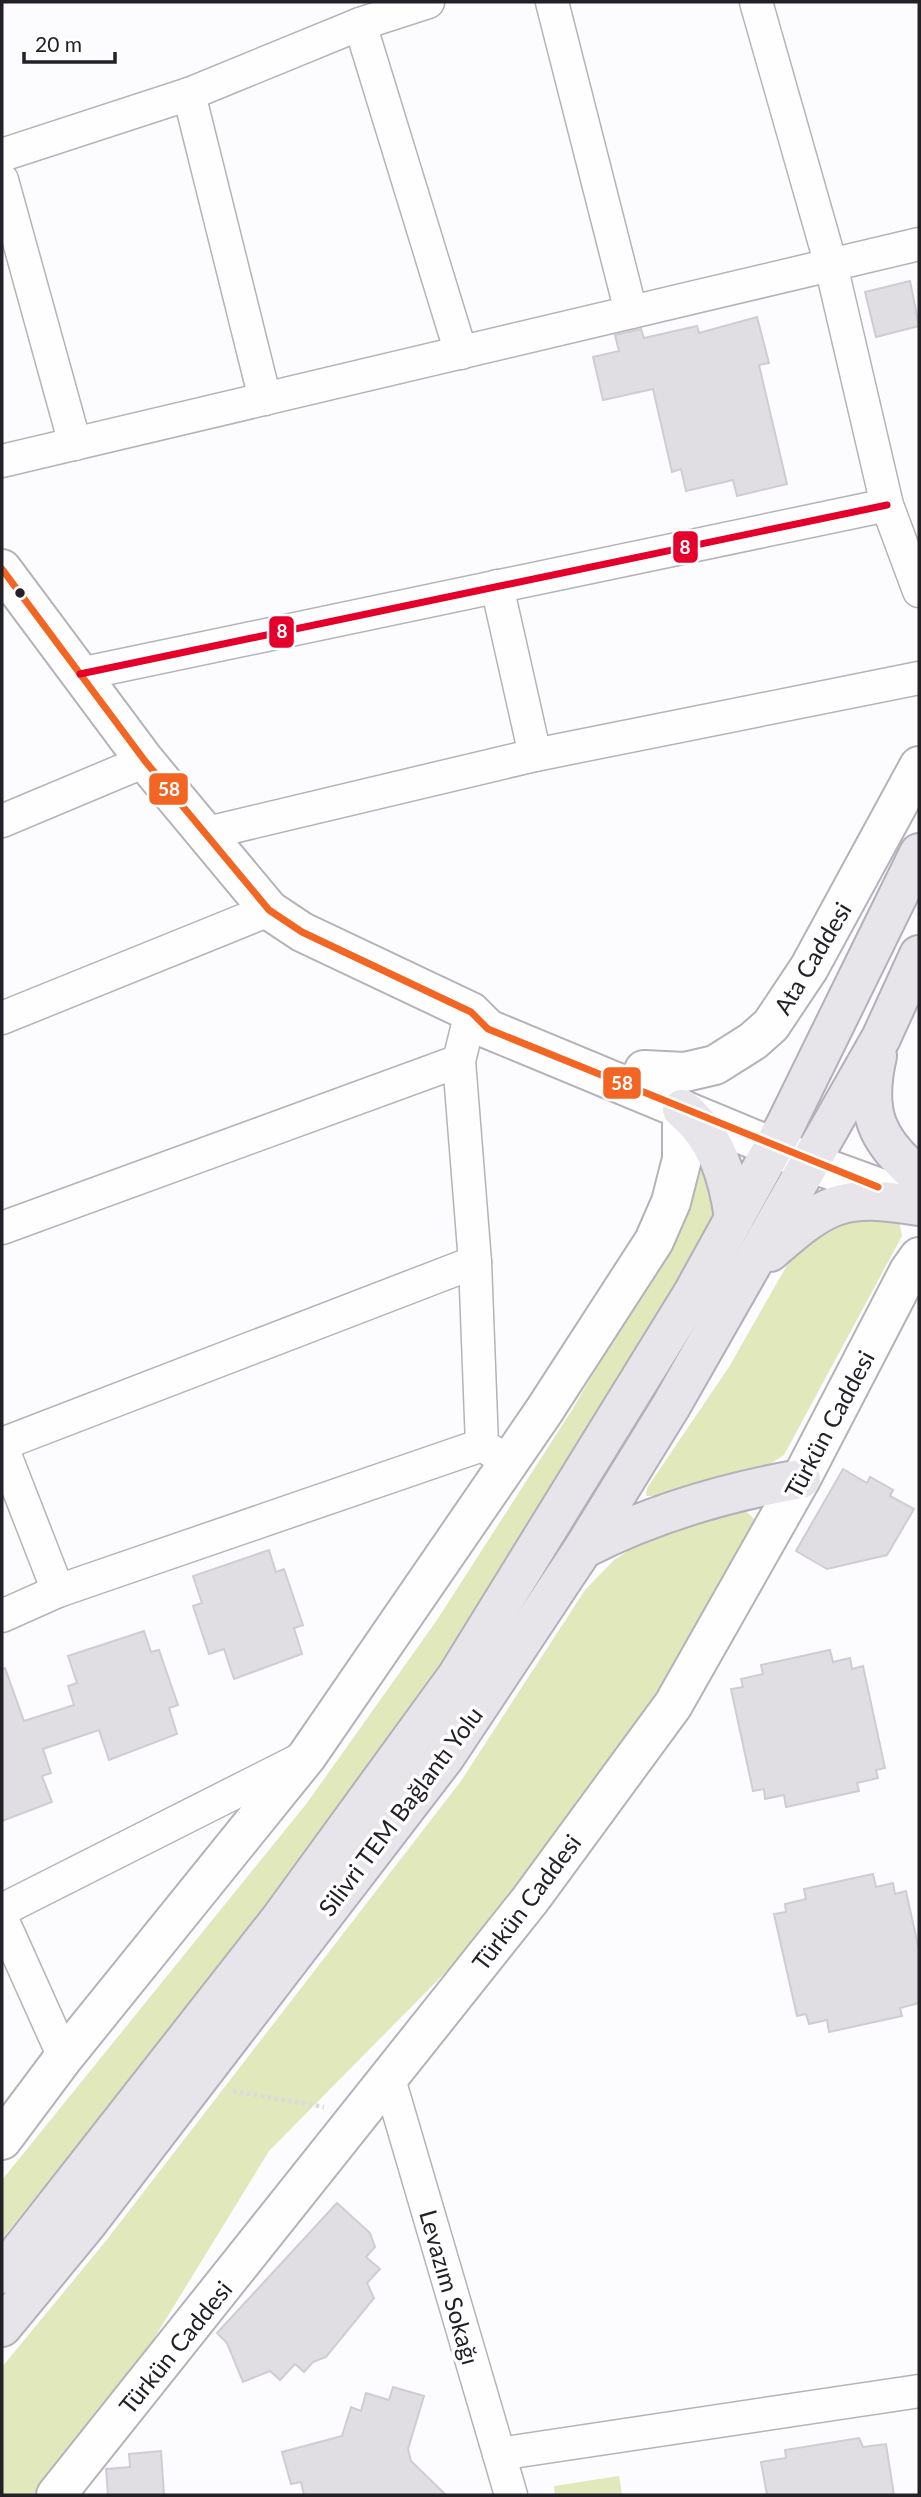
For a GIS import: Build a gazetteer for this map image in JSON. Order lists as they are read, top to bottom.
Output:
{
  "streets": {
    "highway": ["Silivri TEM Bağlantı Yolu"],
    "street": ["Ata Caddesi", "Türkün Caddesi", "Levazım Sokağı"]
  },
  "crossings": [
    ["Türkün Caddesi", "Levazım Sokağı"]
  ],
  "lines": ["transit line 8", "transit line 58"],
  "scale_bar": "20 m"
}
